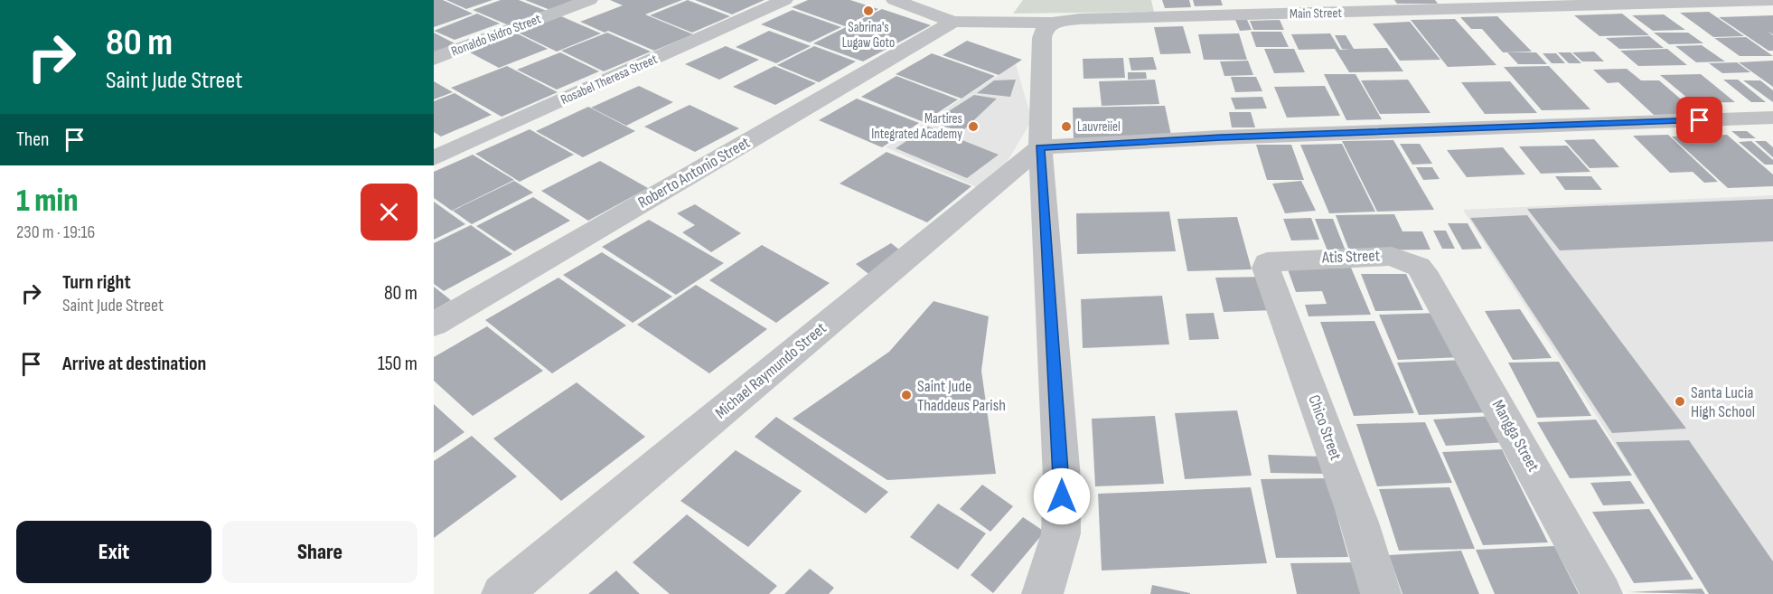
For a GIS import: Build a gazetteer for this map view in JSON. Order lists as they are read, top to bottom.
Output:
{
  "streets": {
    "street": [
      "Main Street",
      "Ronaldo Isidro Street",
      "Rosabel Theresa Street",
      "Roberto Antonio Street",
      "Atis Street",
      "Michael Raymundo Street",
      "Chico Street",
      "Mangga Street"
    ]
  },
  "crossings": [
    ["Main Street", "Roberto Antonio Street"],
    ["Atis Street", "Chico Street"],
    ["Atis Street", "Mangga Street"]
  ],
  "places": [
    "Sabrina's Lugaw Goto",
    "Martires Integrated Academy",
    "Lauvreiiel",
    "Saint Jude Thaddeus Parish",
    "Santa Lucia High School"
  ],
  "page": {
    "turn": ["80 m", "Saint Jude Street"],
    "then": "Then",
    "heading": ["1 min", "230 m · 19:16"],
    "list": [
      {
        "name": "Turn right",
        "note": "Saint Jude Street",
        "value": "80 m"
      },
      {
        "name": "Arrive at destination",
        "value": "150 m"
      }
    ],
    "buttons": ["Exit", "Share"]
  }
}
